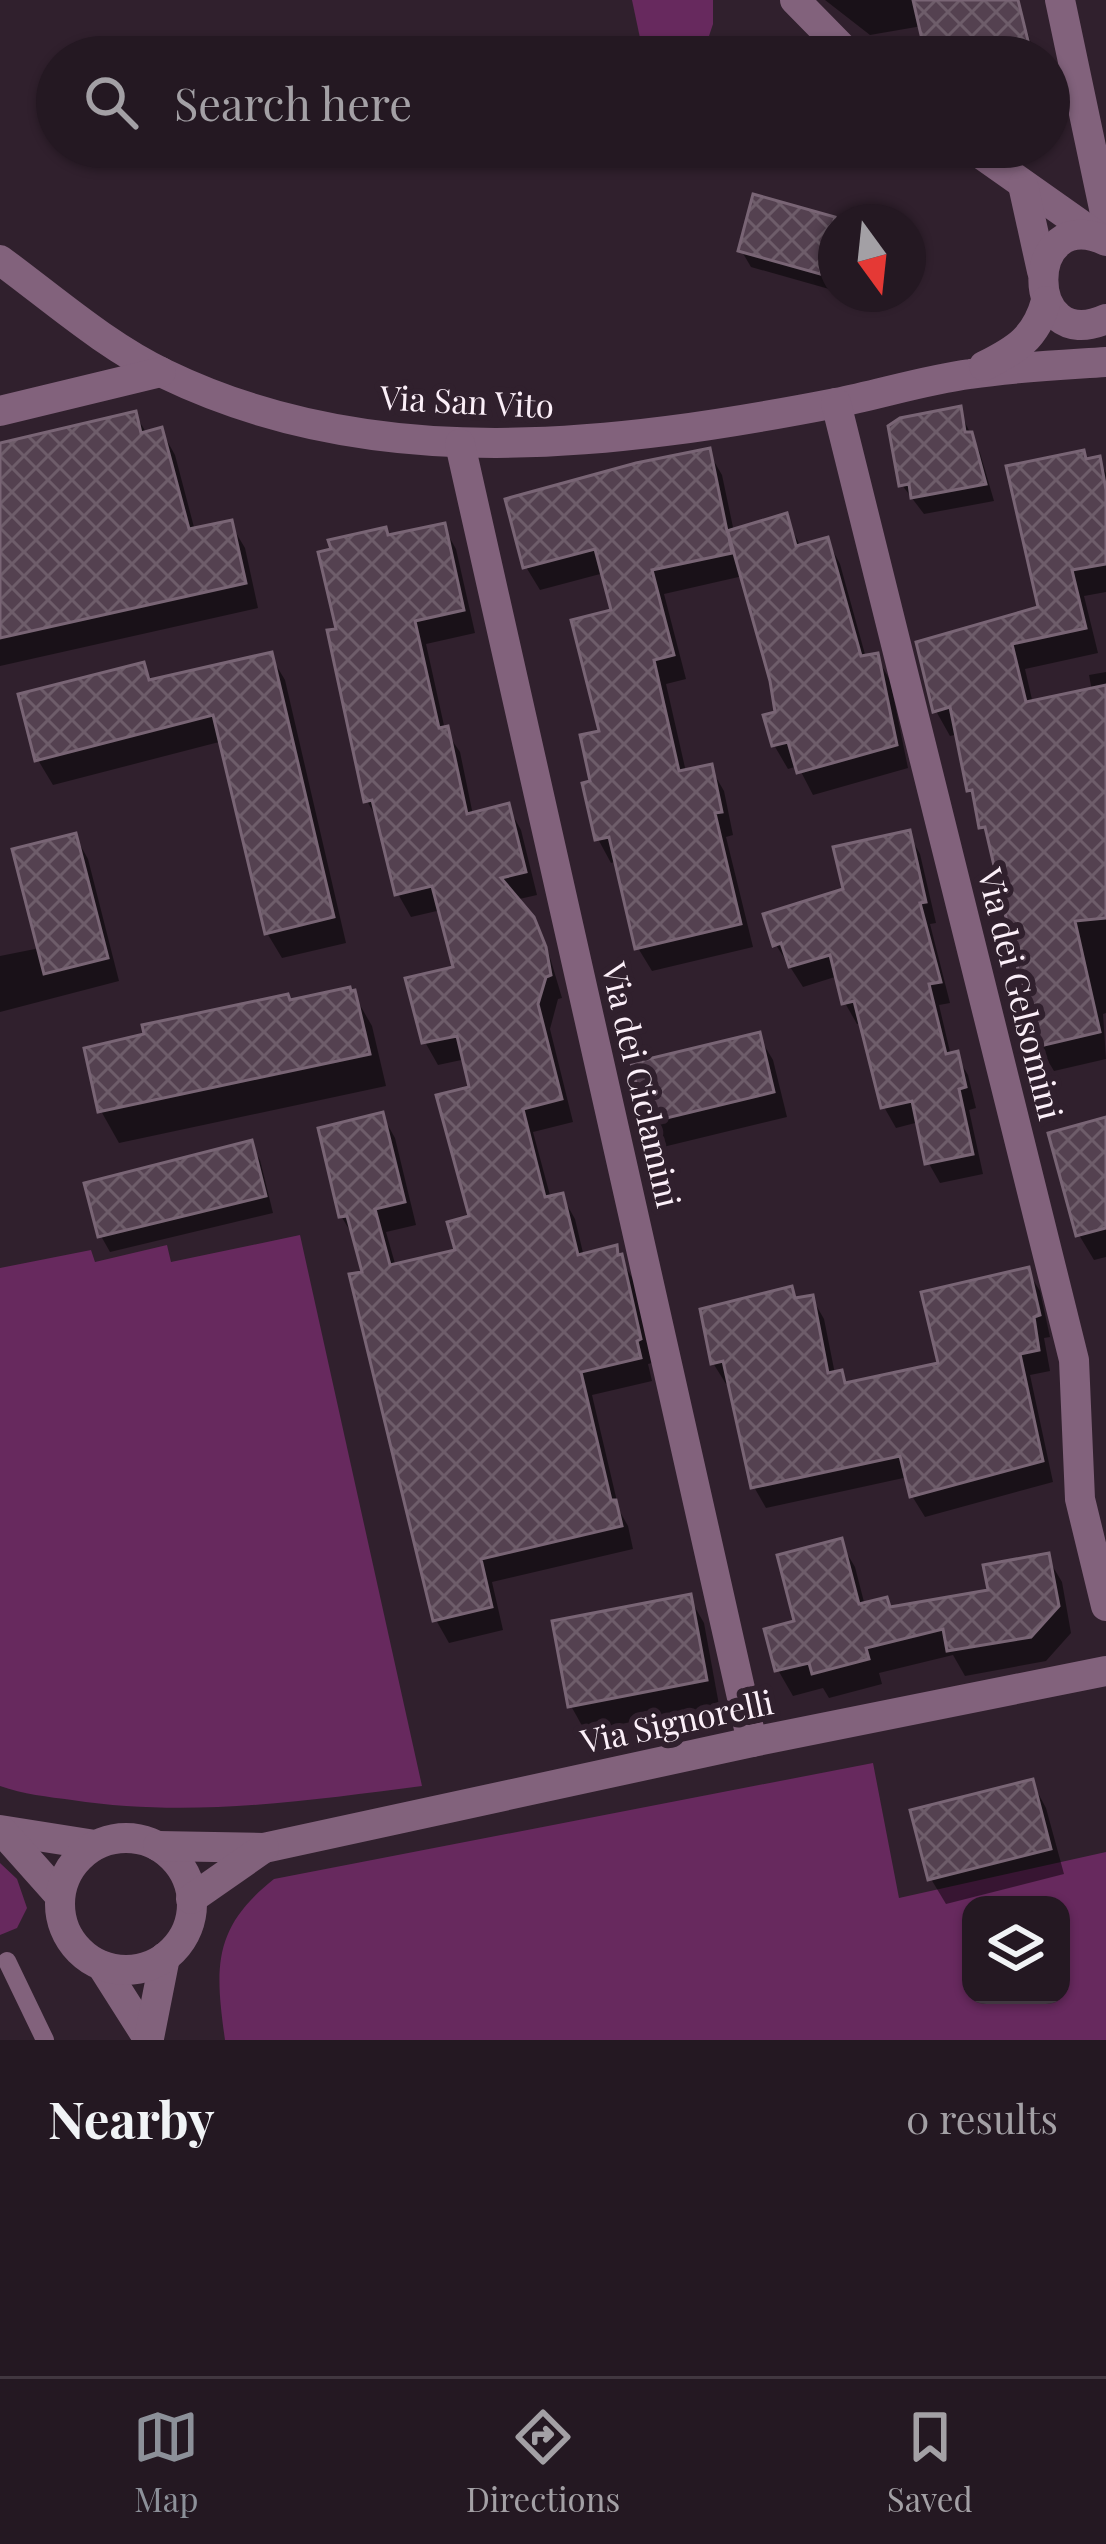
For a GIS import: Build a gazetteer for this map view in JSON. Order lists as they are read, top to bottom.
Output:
{
  "streets": {
    "street": [
      "Via San Vito",
      "Via dei Gelsomini",
      "Via dei Ciclamini",
      "Via Signorelli"
    ]
  },
  "crossings": [
    ["Via San Vito", "Via dei Gelsomini"],
    ["Via San Vito", "Via dei Ciclamini"],
    ["Via dei Ciclamini", "Via Signorelli"]
  ],
  "north": "bottom",
  "page": {
    "search": "Search here",
    "heading": ["Nearby", "0 results"],
    "nav": ["Map", "Directions", "Saved"]
  }
}
